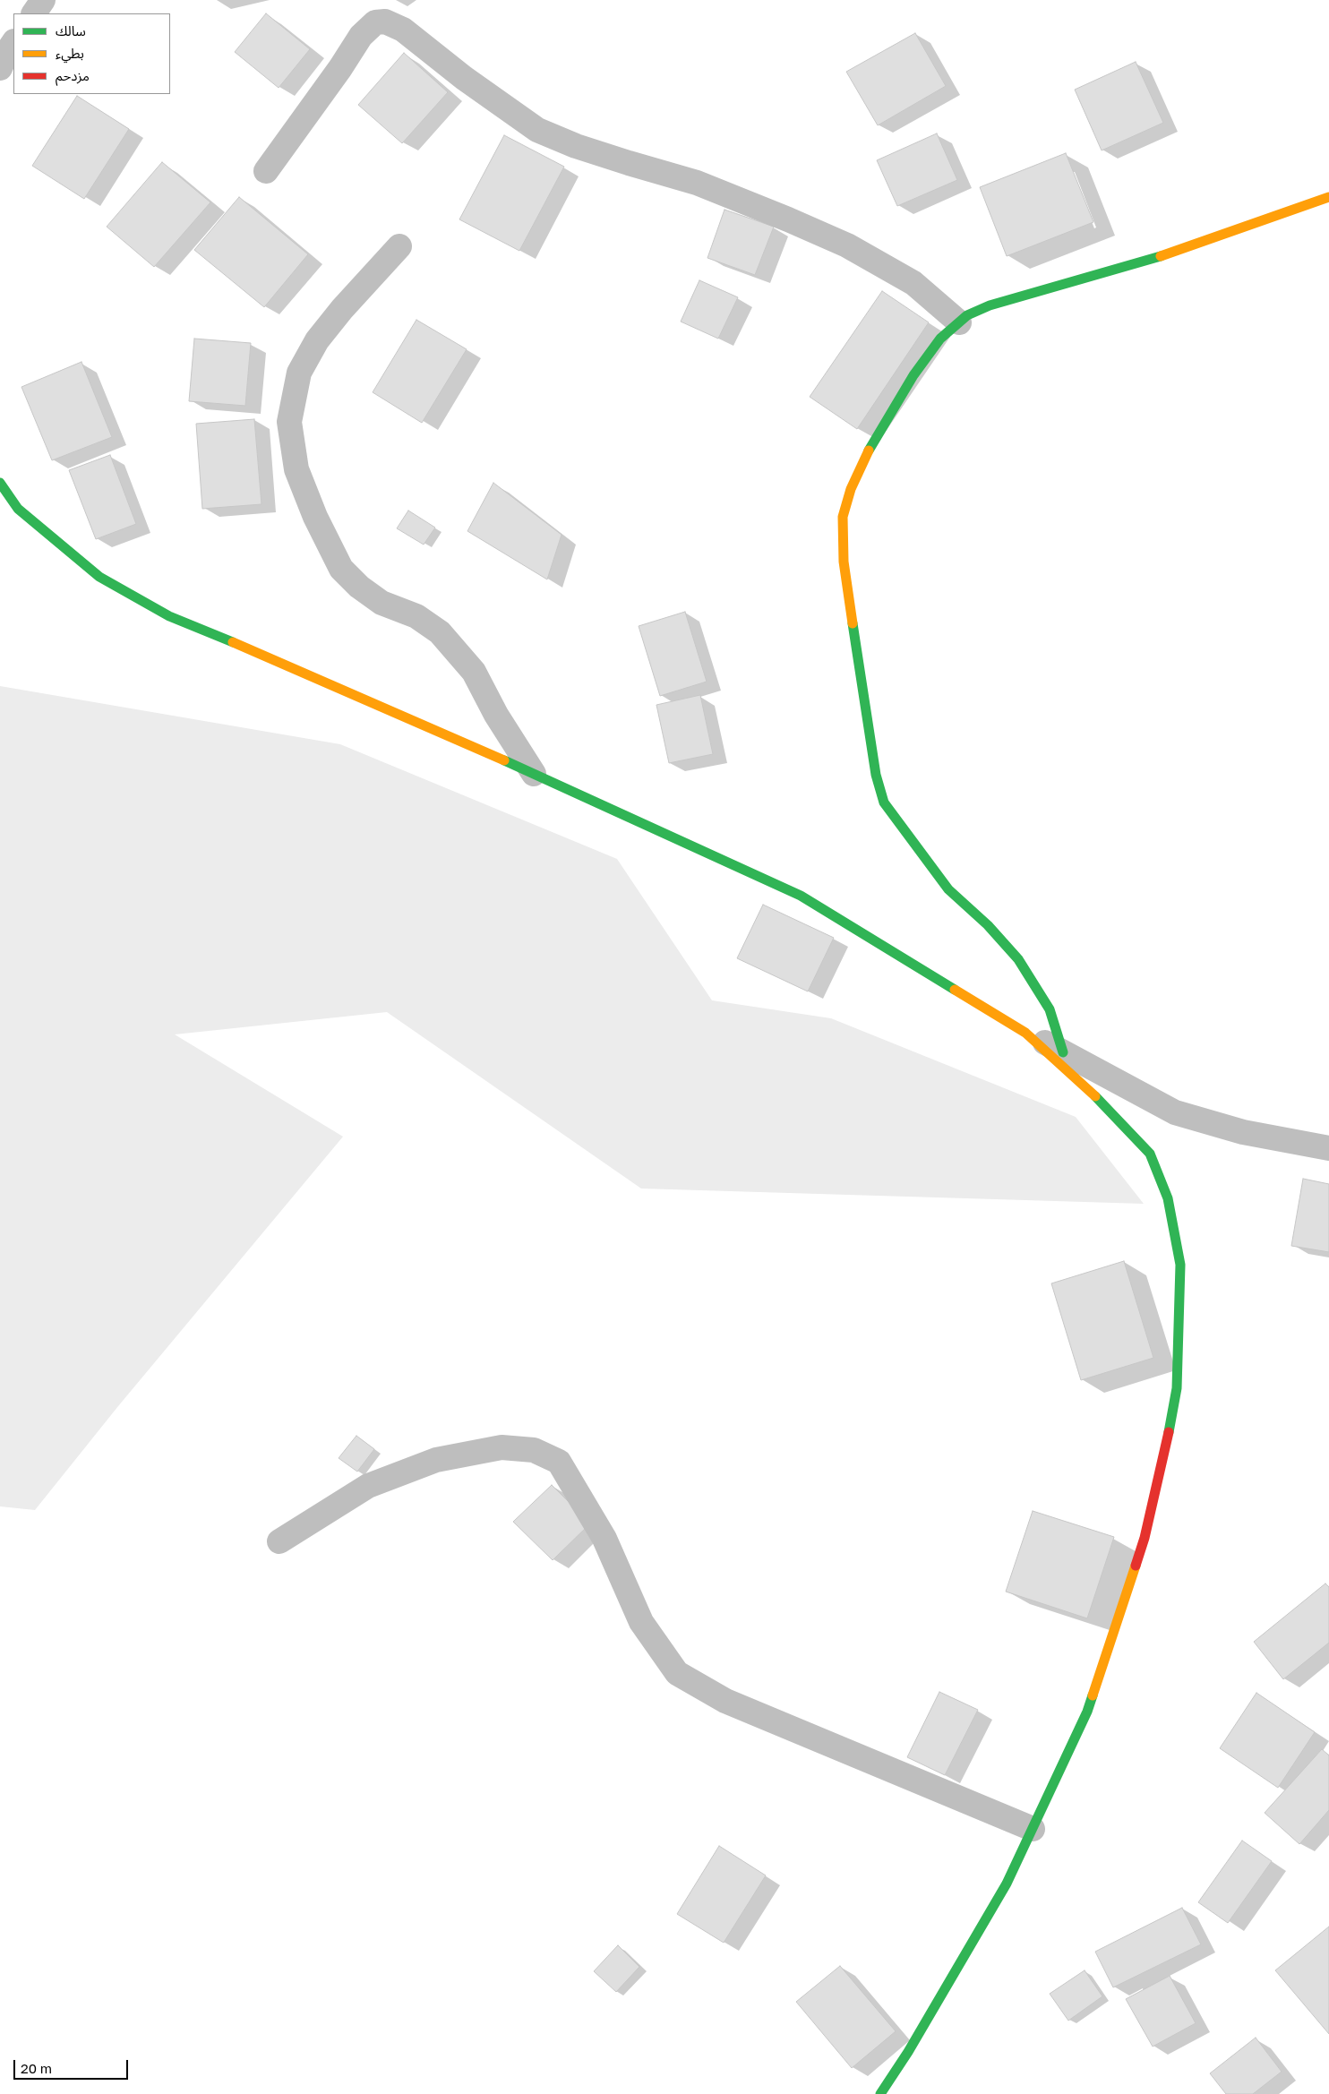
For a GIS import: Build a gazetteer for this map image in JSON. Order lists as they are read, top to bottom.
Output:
{
  "legend": ["سالك", "بطيء", "مزدحم"],
  "scale_bar": "20 m"
}
